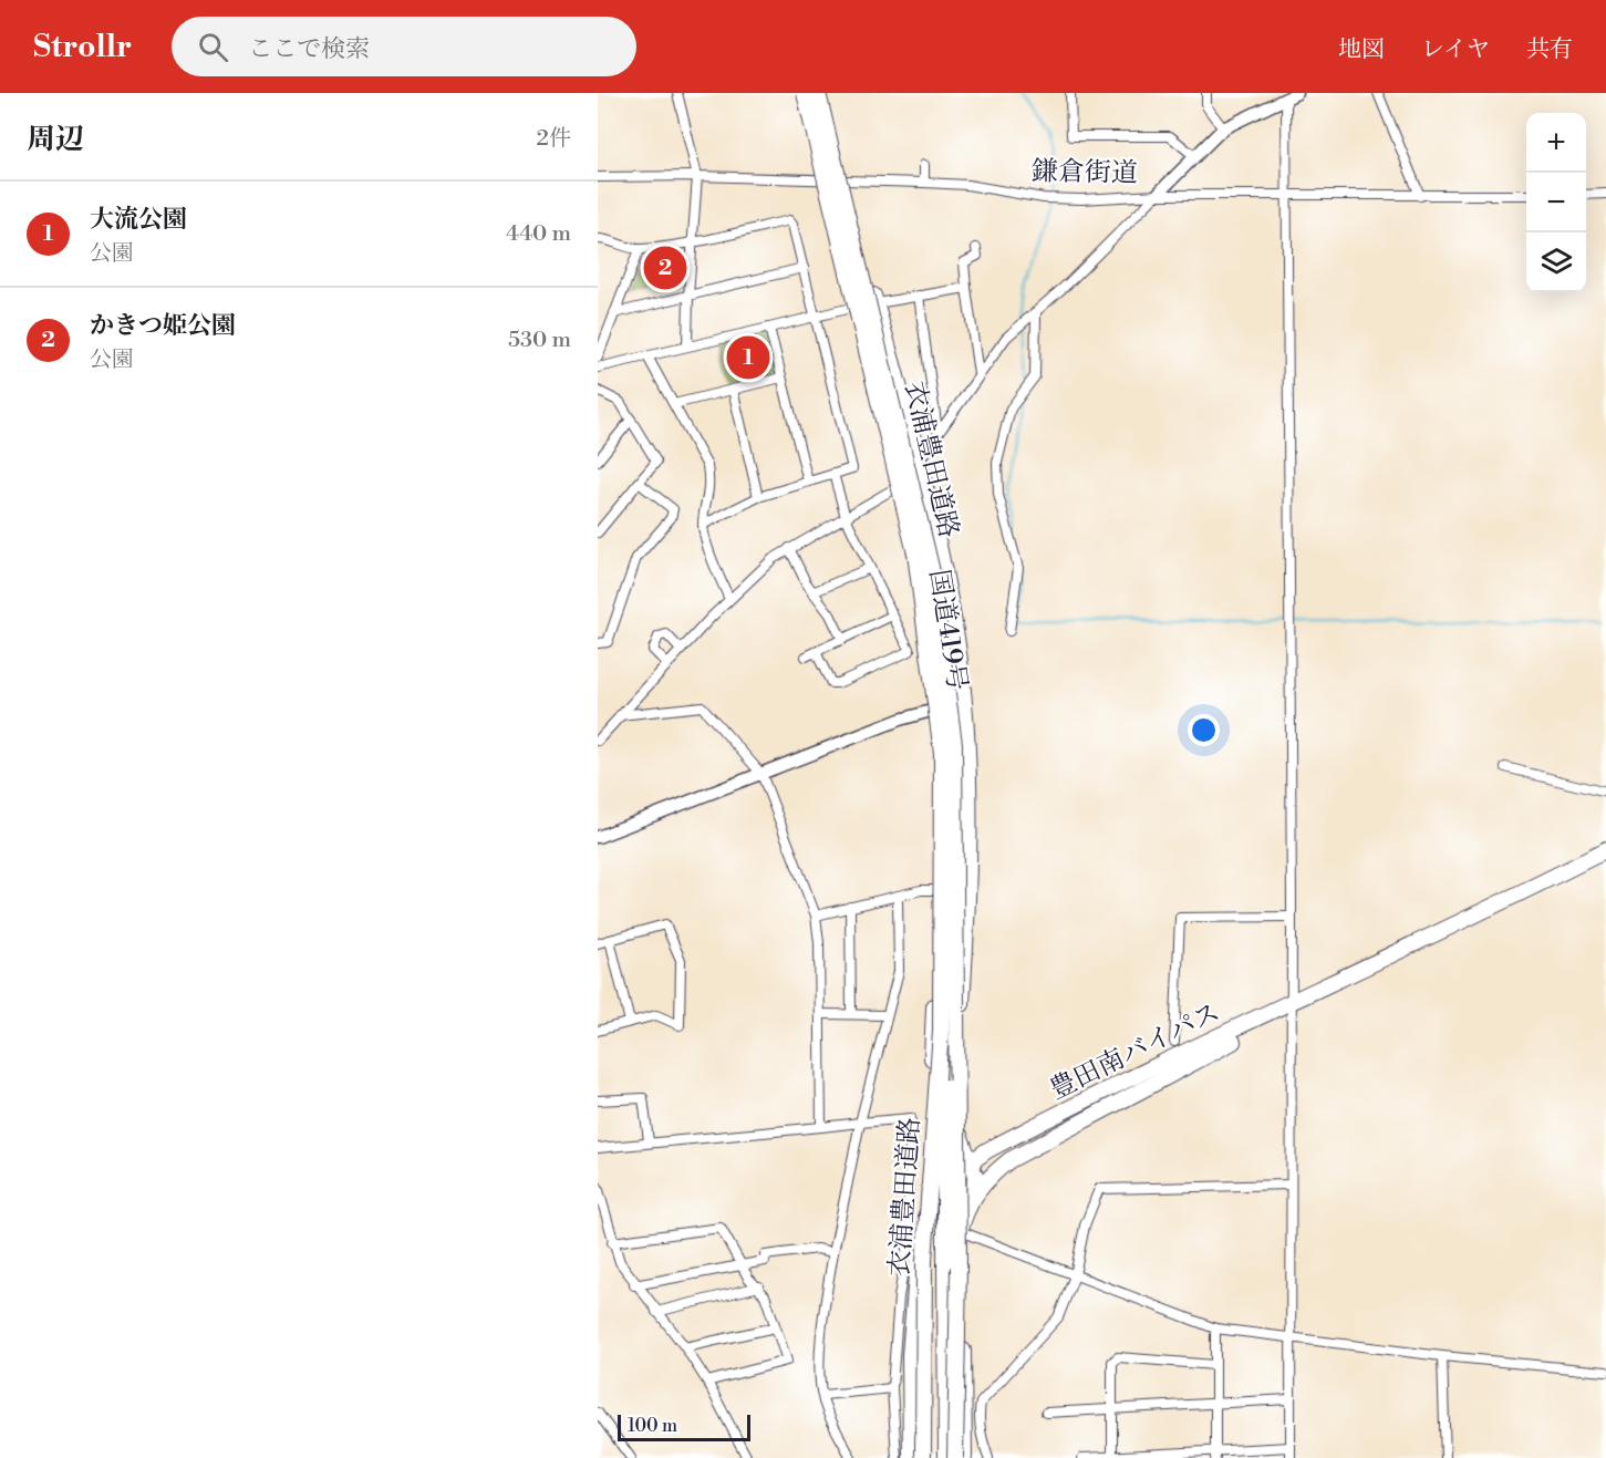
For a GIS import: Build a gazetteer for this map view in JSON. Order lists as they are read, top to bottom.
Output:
{
  "streets": {
    "highway": ["衣浦豊田道路", "国道419号", "豊田南バイパス"],
    "street": ["鎌倉街道"]
  },
  "crossings": [
    ["鎌倉街道", "国道419号"],
    ["衣浦豊田道路", "国道419号"],
    ["国道419号", "豊田南バイパス"]
  ],
  "scale_bar": "100 m",
  "page": {
    "header": "Strollr",
    "search": "ここで検索",
    "nav": ["地図", "レイヤ", "共有"],
    "heading": ["周辺", "2件"],
    "map_buttons": ["+", "−"],
    "list": [
      {
        "mark": "1",
        "name": "大流公園",
        "note": "公園",
        "value": "440 m"
      },
      {
        "mark": "2",
        "name": "かきつ姫公園",
        "note": "公園",
        "value": "530 m"
      }
    ],
    "pins": ["2", "1"],
    "scale": "100 m"
  }
}
